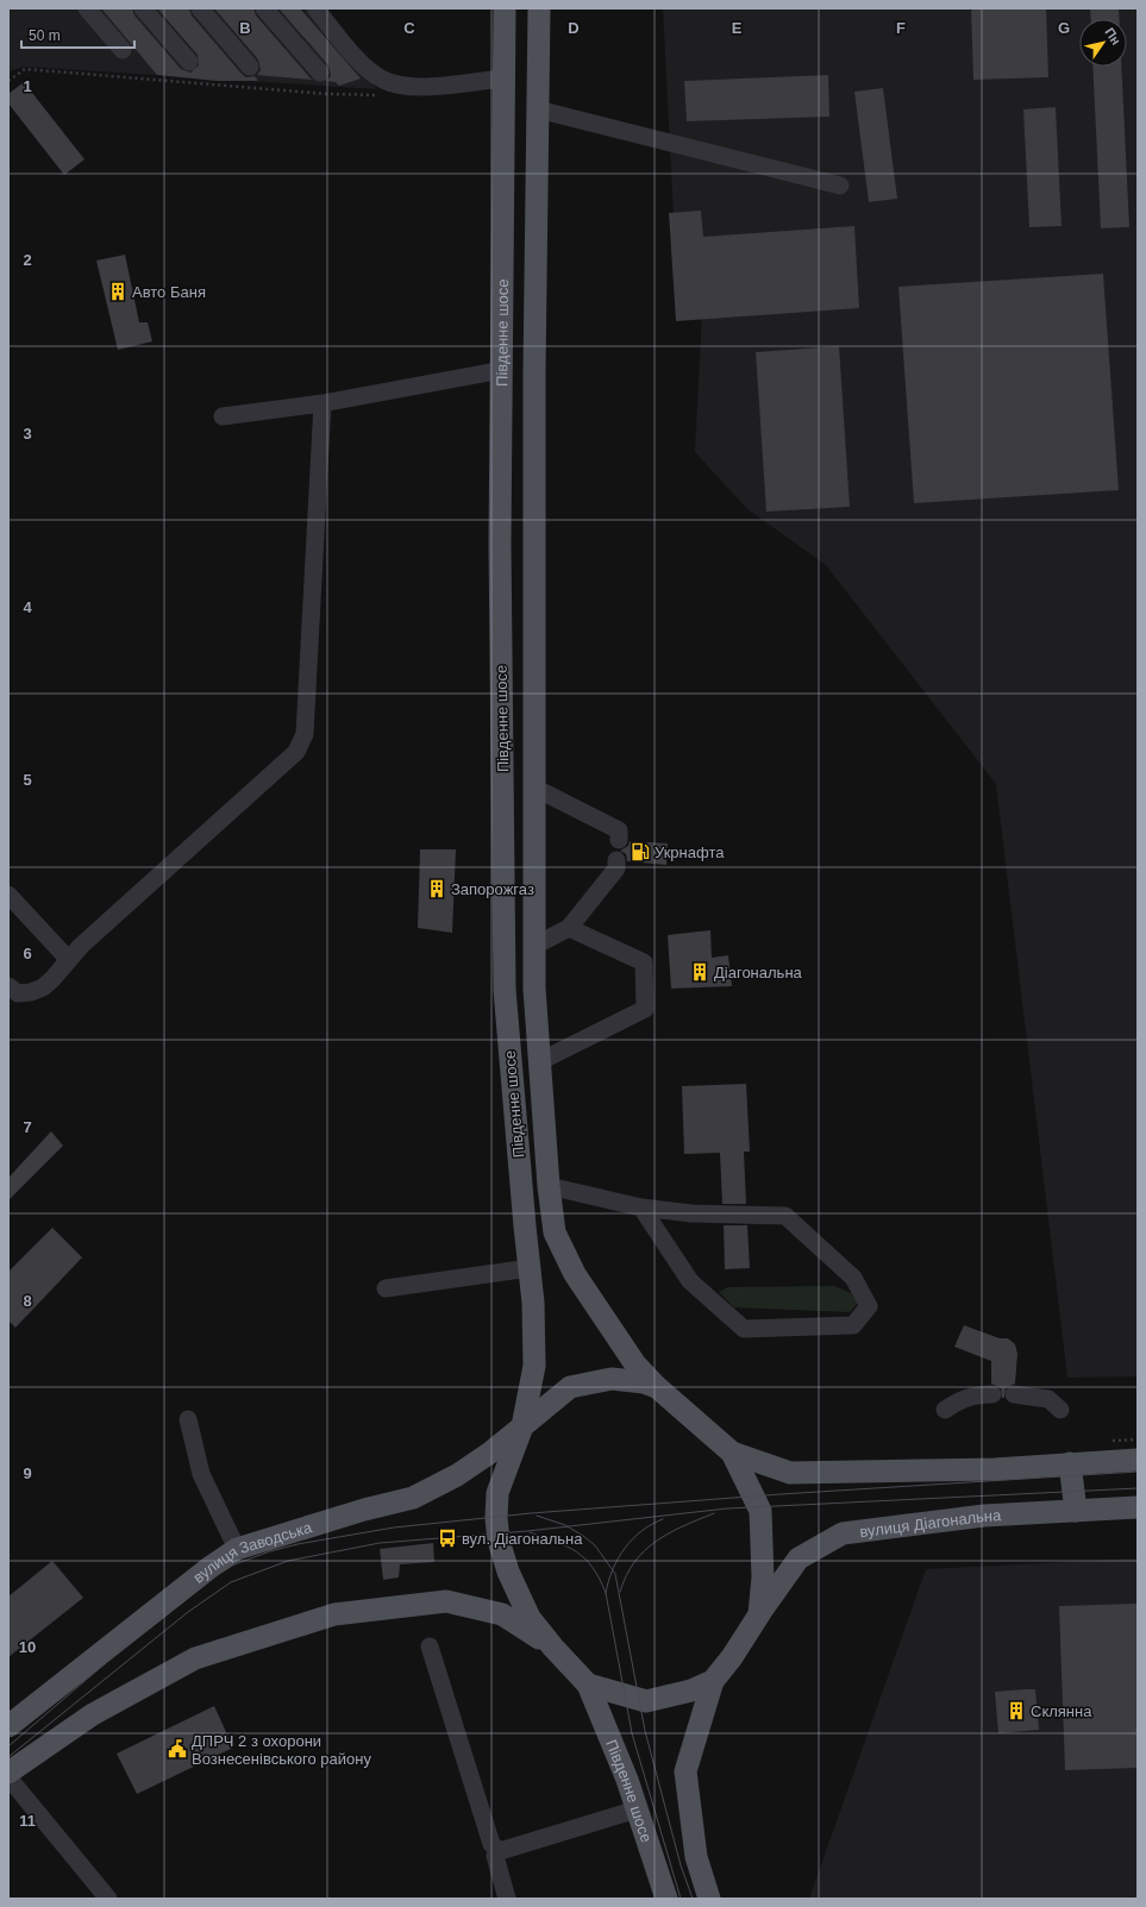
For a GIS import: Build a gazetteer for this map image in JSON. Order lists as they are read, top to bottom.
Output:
{
  "streets": {
    "main road": ["Південне шосе", "вулиця Діагональна", "вулиця Заводська"]
  },
  "crossings": [
    ["Південне шосе", "вулиця Заводська"]
  ],
  "places": {
    "building": [
      "Авто Баня",
      "Запорожгаз",
      "Діагональна",
      "Склянна"
    ],
    "fuel station": ["Укрнафта"],
    "bus stop": ["вул. Діагональна"],
    "public building": ["ДПРЧ 2 з охорони Вознесенівського району"]
  },
  "scale_bar": "50 m",
  "north": "top right",
  "grid": {
    "columns": [
      "B",
      "C",
      "D",
      "E",
      "F",
      "G"
    ],
    "rows": [
      "1",
      "2",
      "3",
      "4",
      "5",
      "6",
      "7",
      "8",
      "9",
      "10",
      "11"
    ]
  }
}
